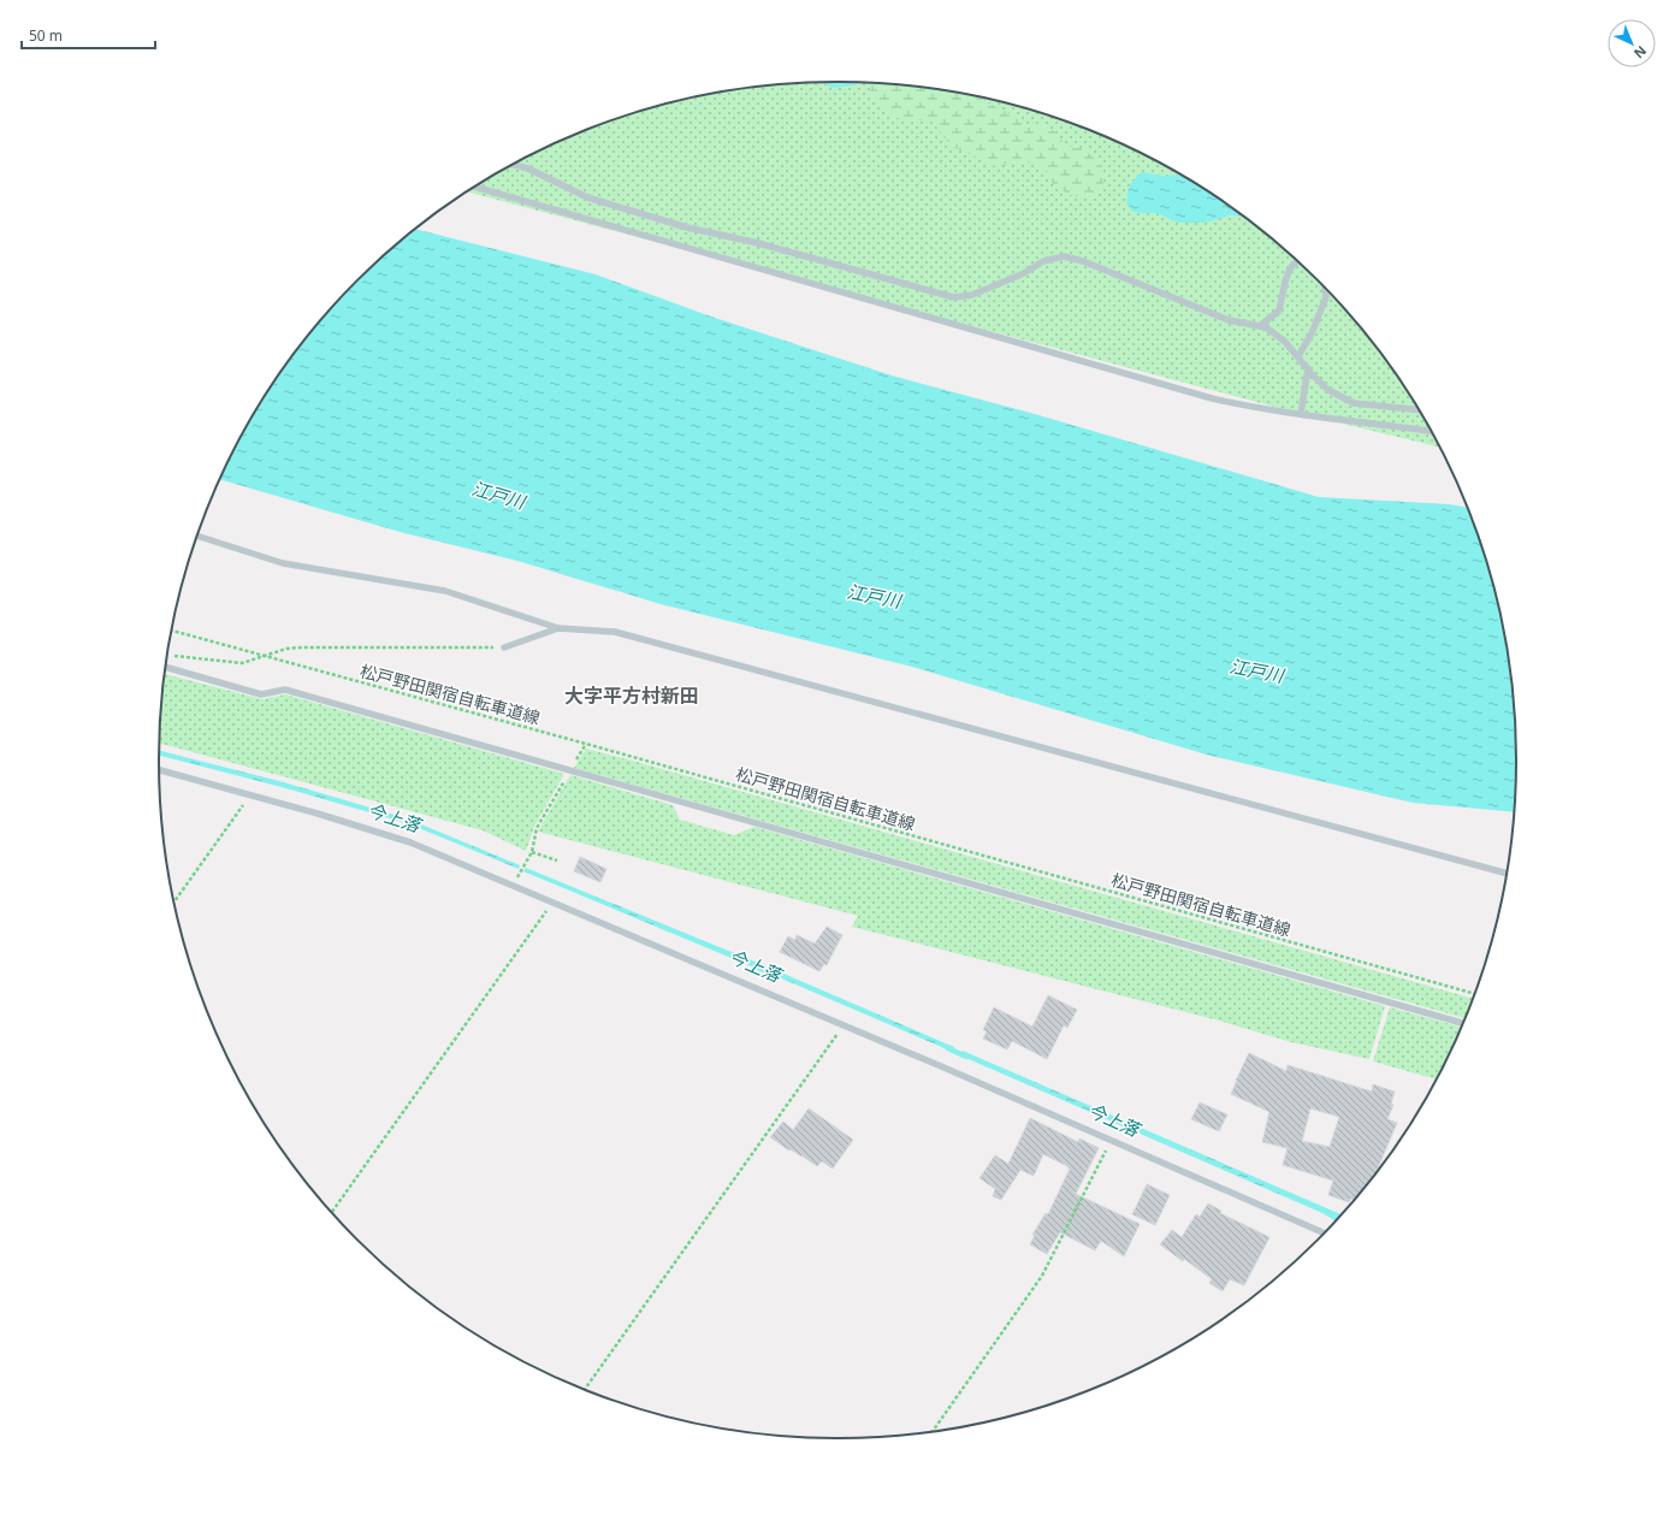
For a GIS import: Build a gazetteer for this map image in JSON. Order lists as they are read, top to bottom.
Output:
{
  "streets": {
    "path": ["松戸野田関宿自転車道線"]
  },
  "districts": ["大字平方村新田"],
  "water": ["江戸川", "今上落"],
  "scale_bar": "50 m",
  "north": "bottom right"
}
